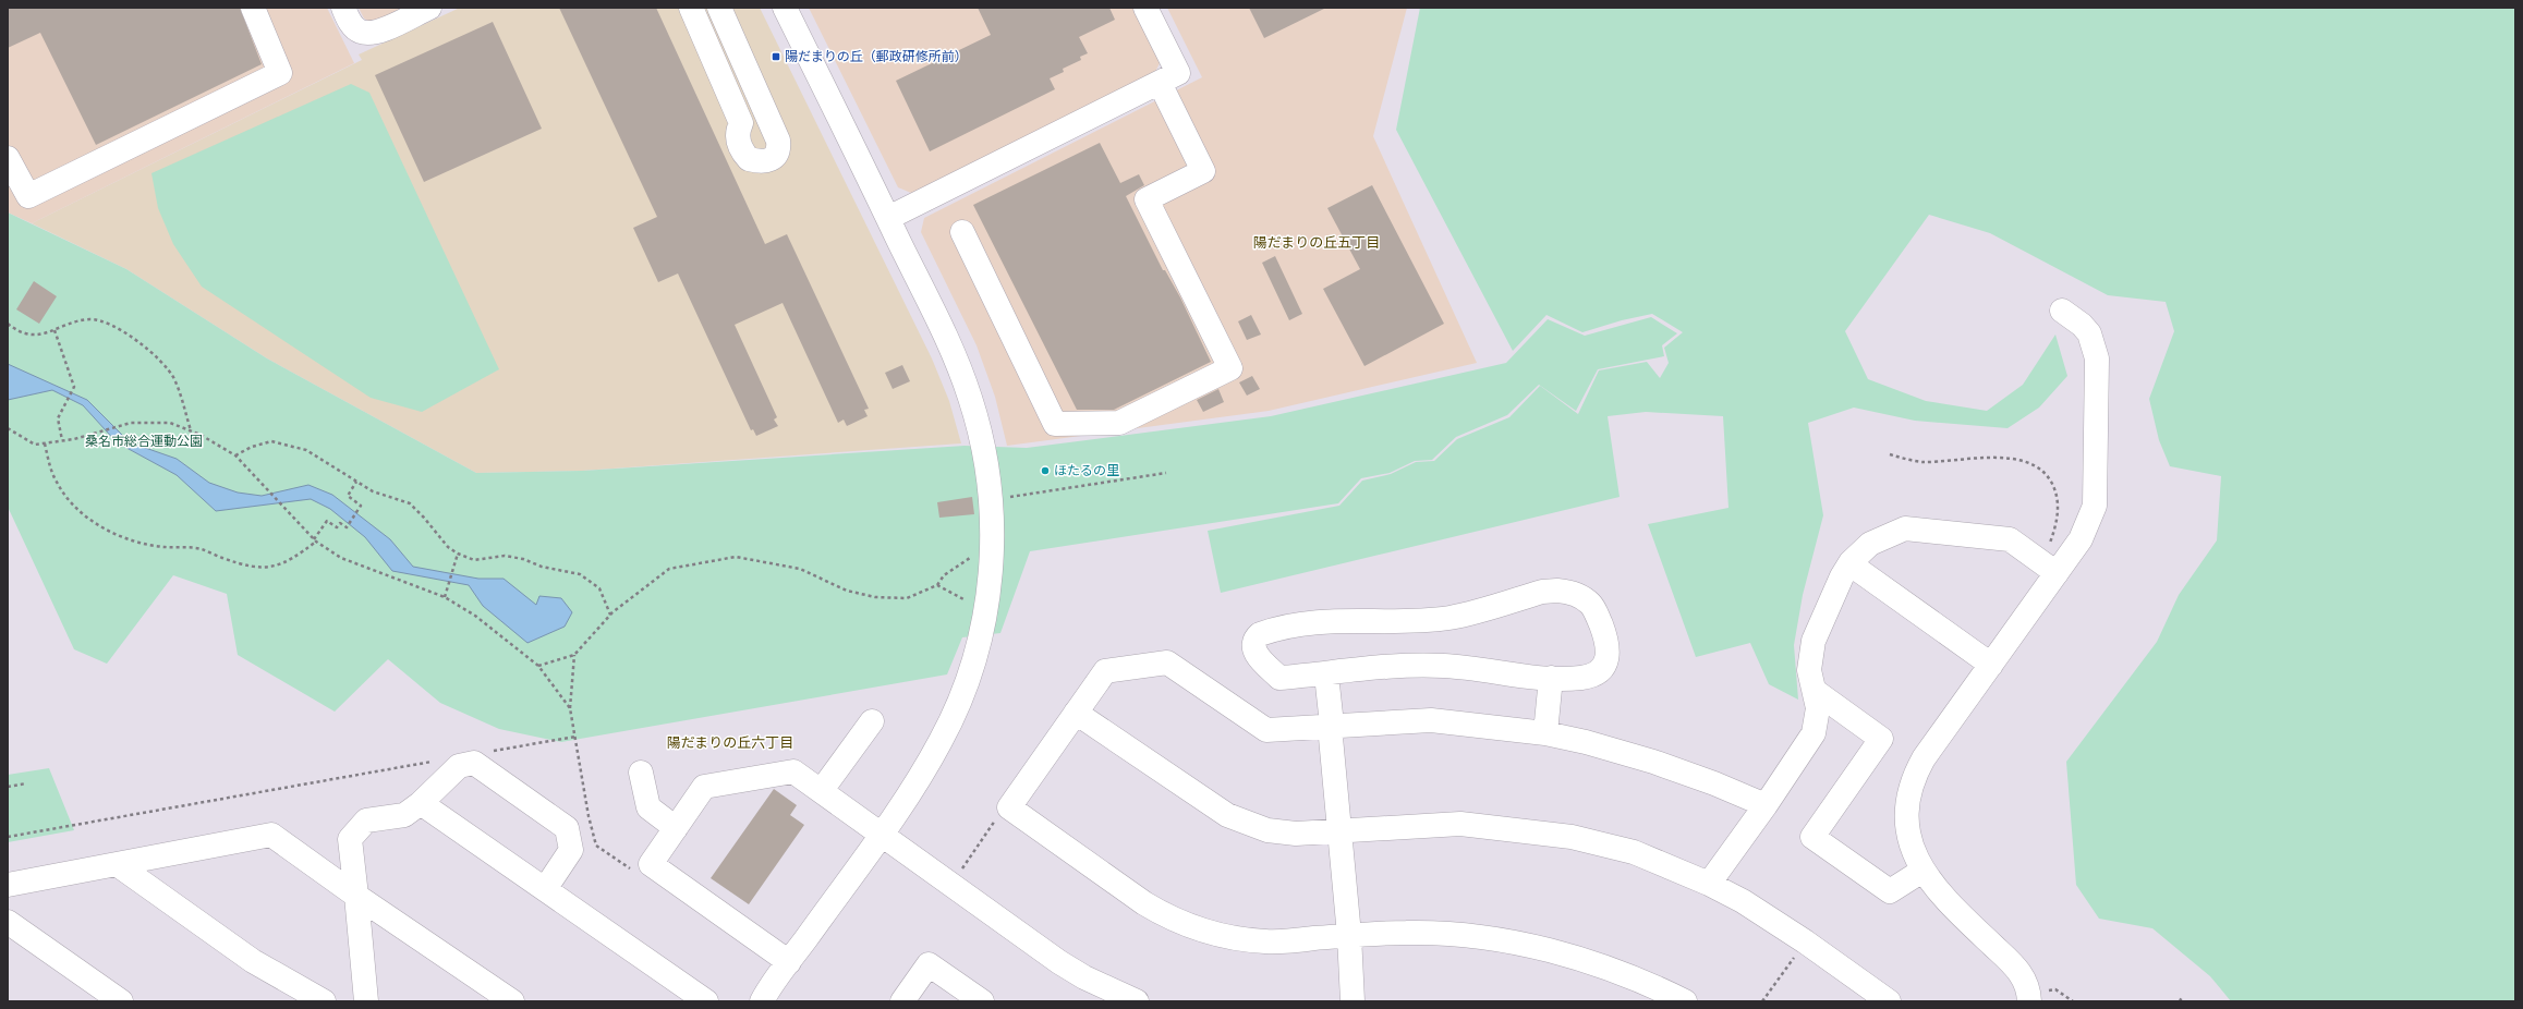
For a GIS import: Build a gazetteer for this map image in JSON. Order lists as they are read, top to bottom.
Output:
{
  "districts": ["陽だまりの丘五丁目", "陽だまりの丘六丁目"],
  "parks": ["桑名市総合運動公園"],
  "places": {
    "transit": ["陽だまりの丘（郵政研修所前）"],
    "other": ["ほたるの里"]
  }
}
